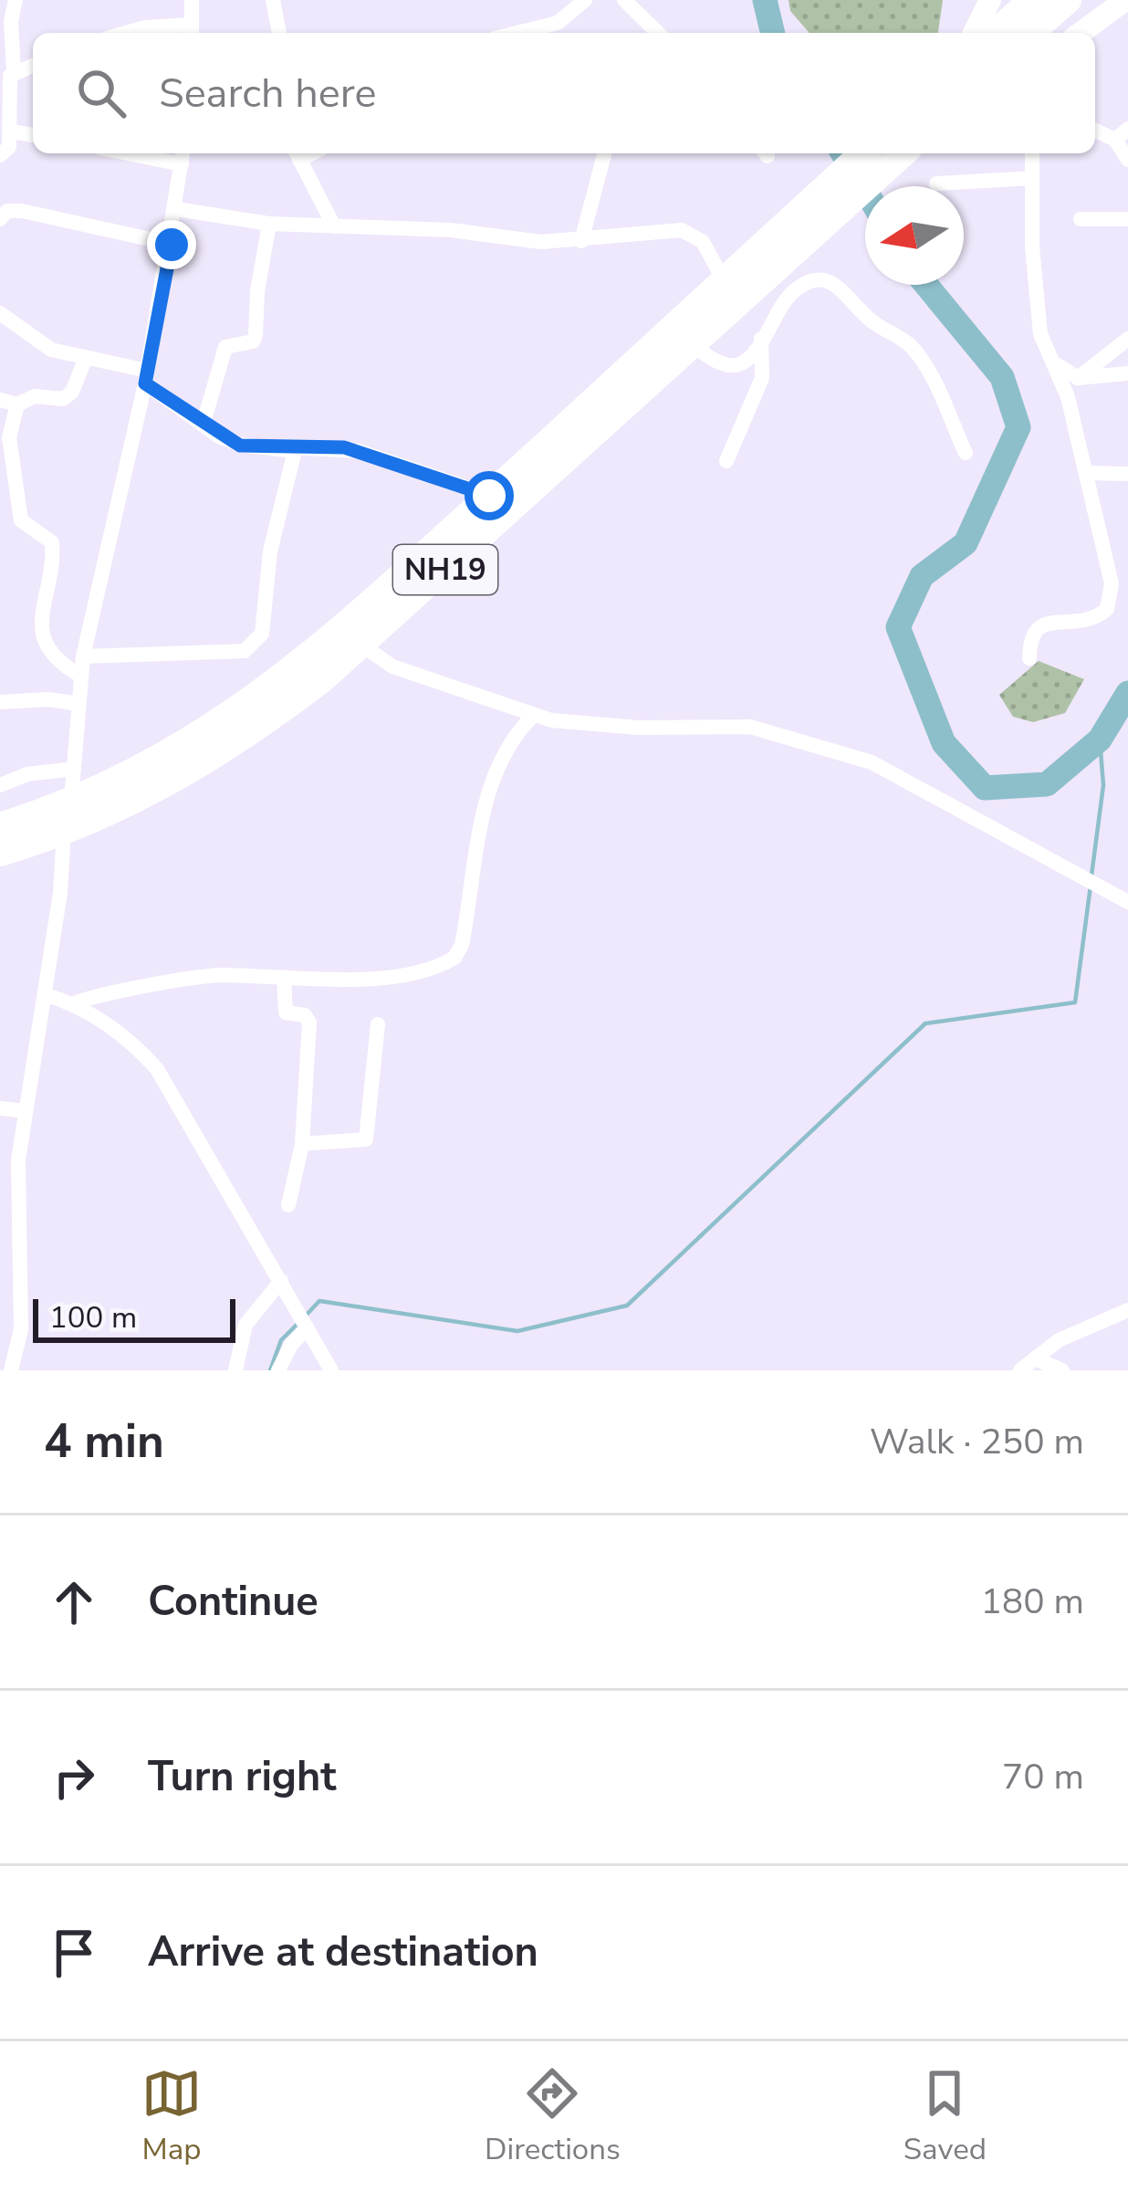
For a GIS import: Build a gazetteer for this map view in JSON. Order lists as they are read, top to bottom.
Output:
{
  "streets": {
    "highway": ["NH19"]
  },
  "scale_bar": "100 m",
  "north": "left",
  "page": {
    "search": "Search here",
    "scale": "100 m",
    "heading": ["4 min", "Walk · 250 m"],
    "list": [
      ["Continue", "180 m"],
      ["Turn right", "70 m"],
      "Arrive at destination"
    ],
    "nav": ["Map", "Directions", "Saved"]
  }
}
